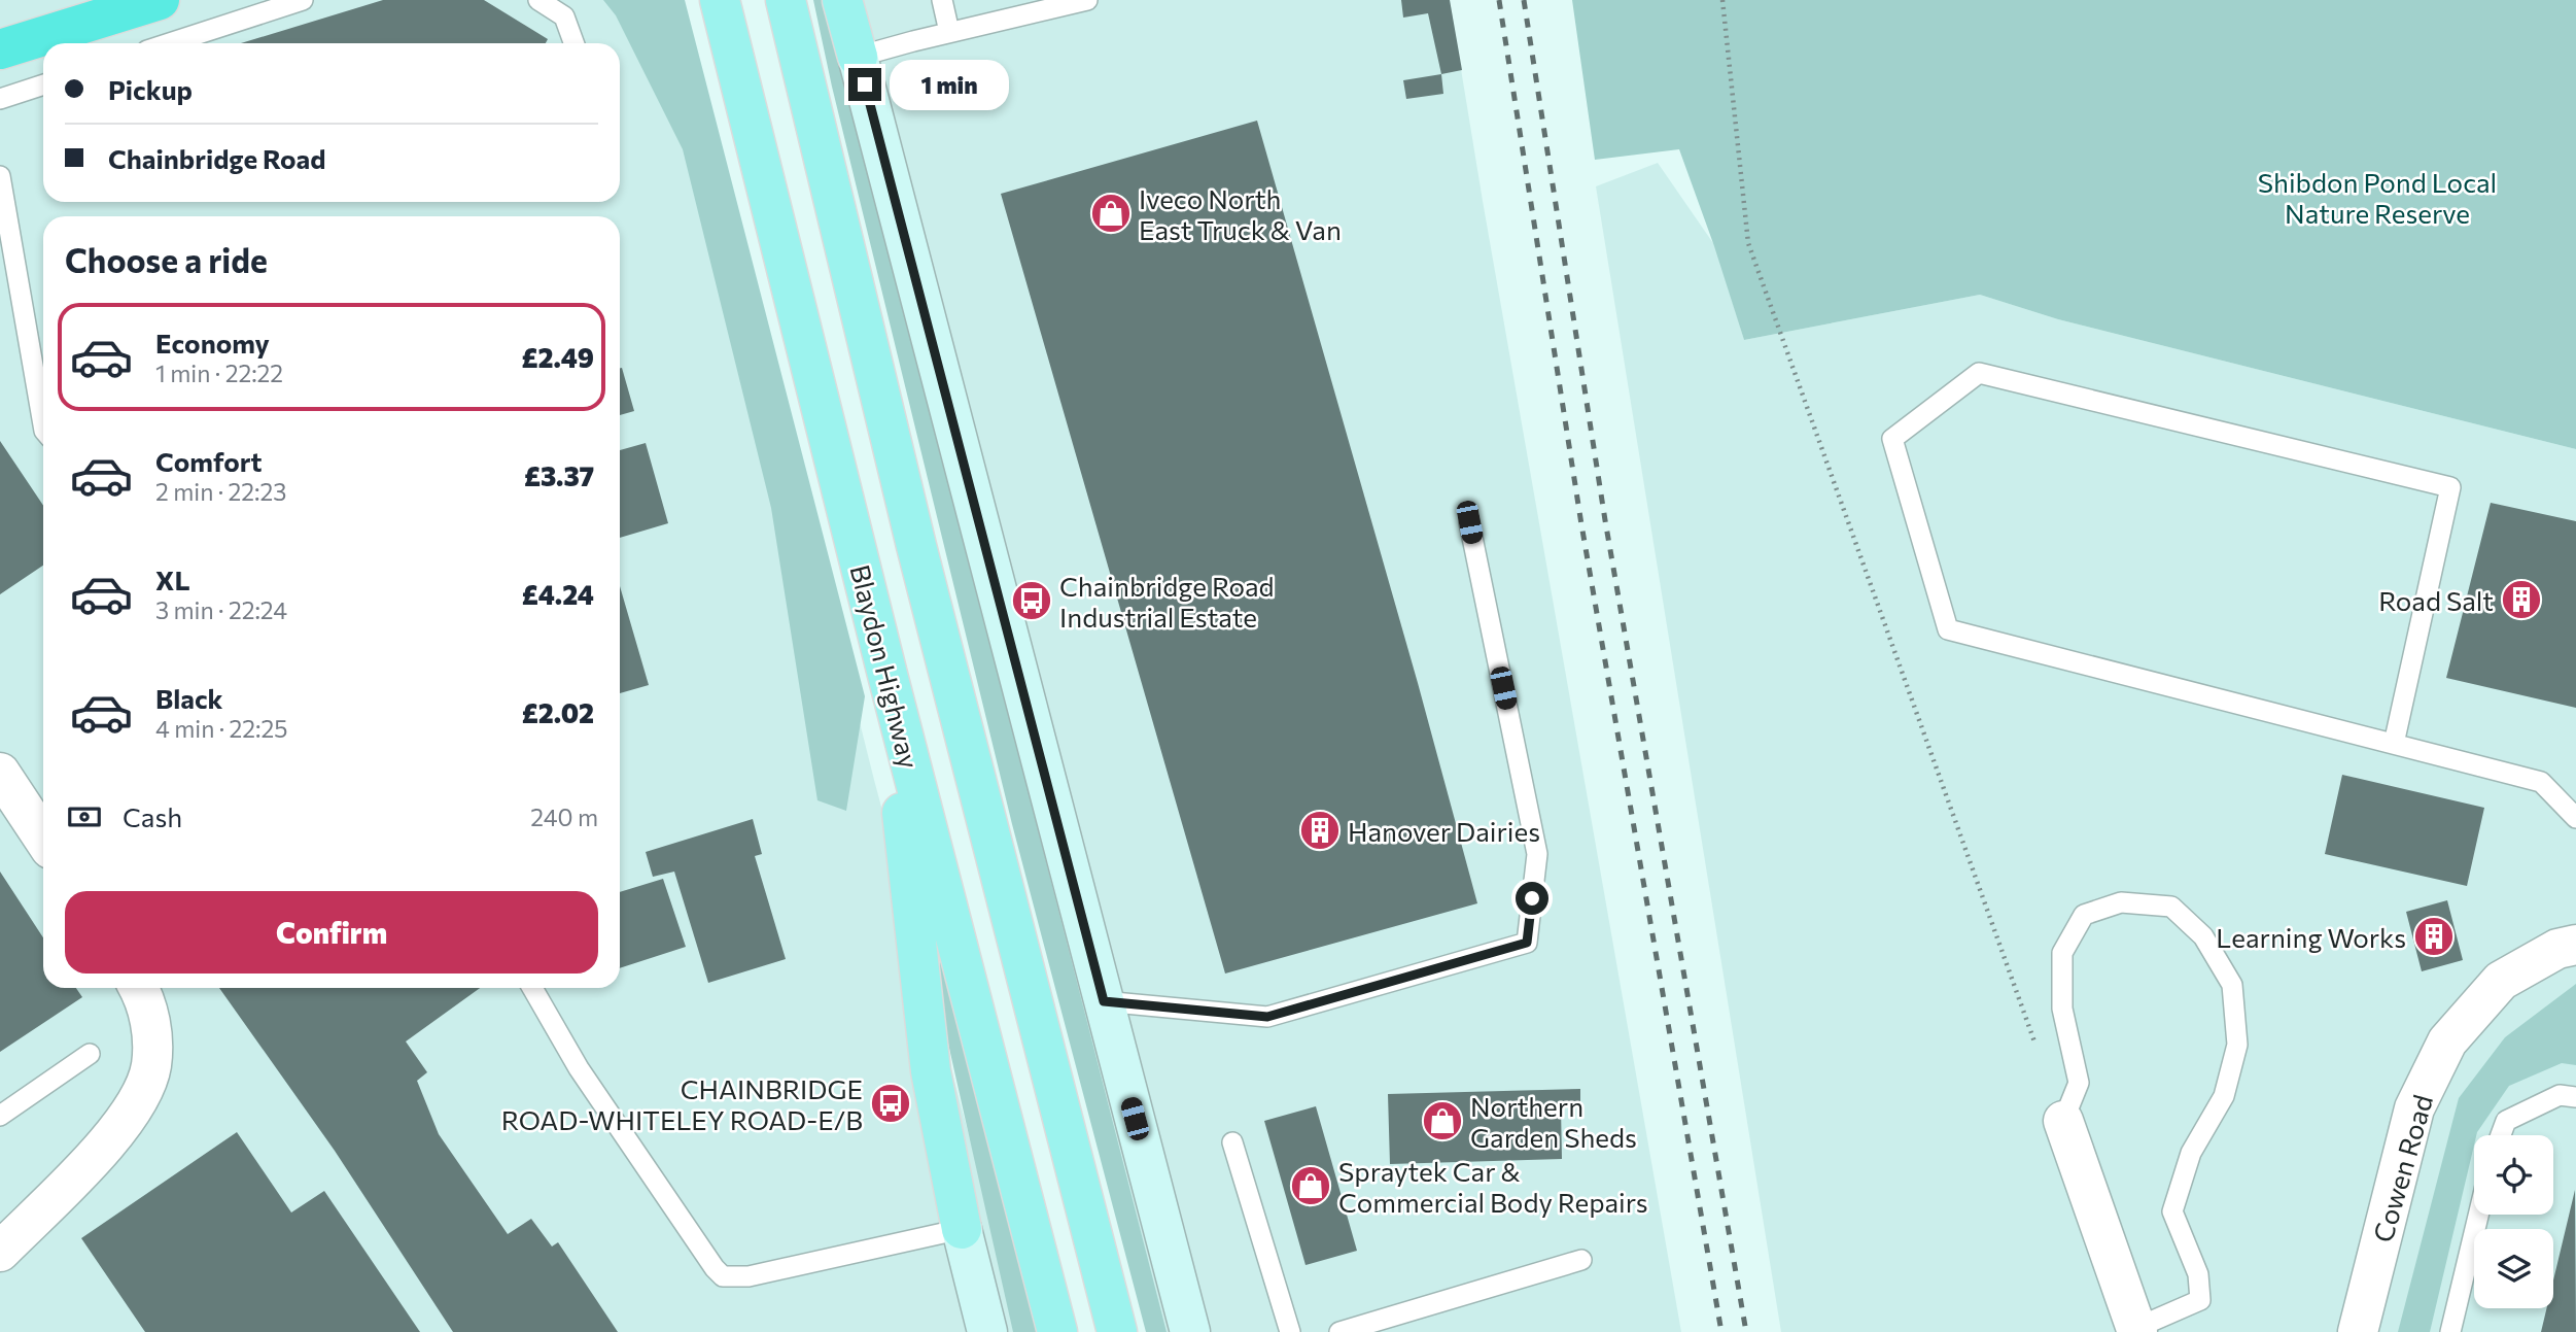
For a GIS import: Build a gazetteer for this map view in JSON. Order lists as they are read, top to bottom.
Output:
{
  "streets": {
    "main road": ["Blaydon Highway"],
    "street": ["Cowen Road"]
  },
  "parks": ["Shibdon Pond Local Nature Reserve"],
  "places": {
    "shop": ["Iveco North East Truck & Van", "Northern Garden Sheds", "Spraytek Car & Commercial Body Repairs"],
    "building": ["Road Salt", "Hanover Dairies", "Learning Works"],
    "bus stop": ["Chainbridge Road Industrial Estate", "CHAINBRIDGE ROAD-WHITELEY ROAD-E/B"]
  },
  "page": {
    "banner": ["Pickup", "Chainbridge Road"],
    "bubble": "1 min",
    "heading": "Choose a ride",
    "list": [
      {
        "name": "Economy",
        "note": "1 min · 22:22",
        "value": "£2.49"
      },
      {
        "name": "Comfort",
        "note": "2 min · 22:23",
        "value": "£3.37"
      },
      {
        "name": "XL",
        "note": "3 min · 22:24",
        "value": "£4.24"
      },
      {
        "name": "Black",
        "note": "4 min · 22:25",
        "value": "£2.02"
      }
    ],
    "pay": ["Cash", "240 m"],
    "buttons": "Confirm"
  }
}
